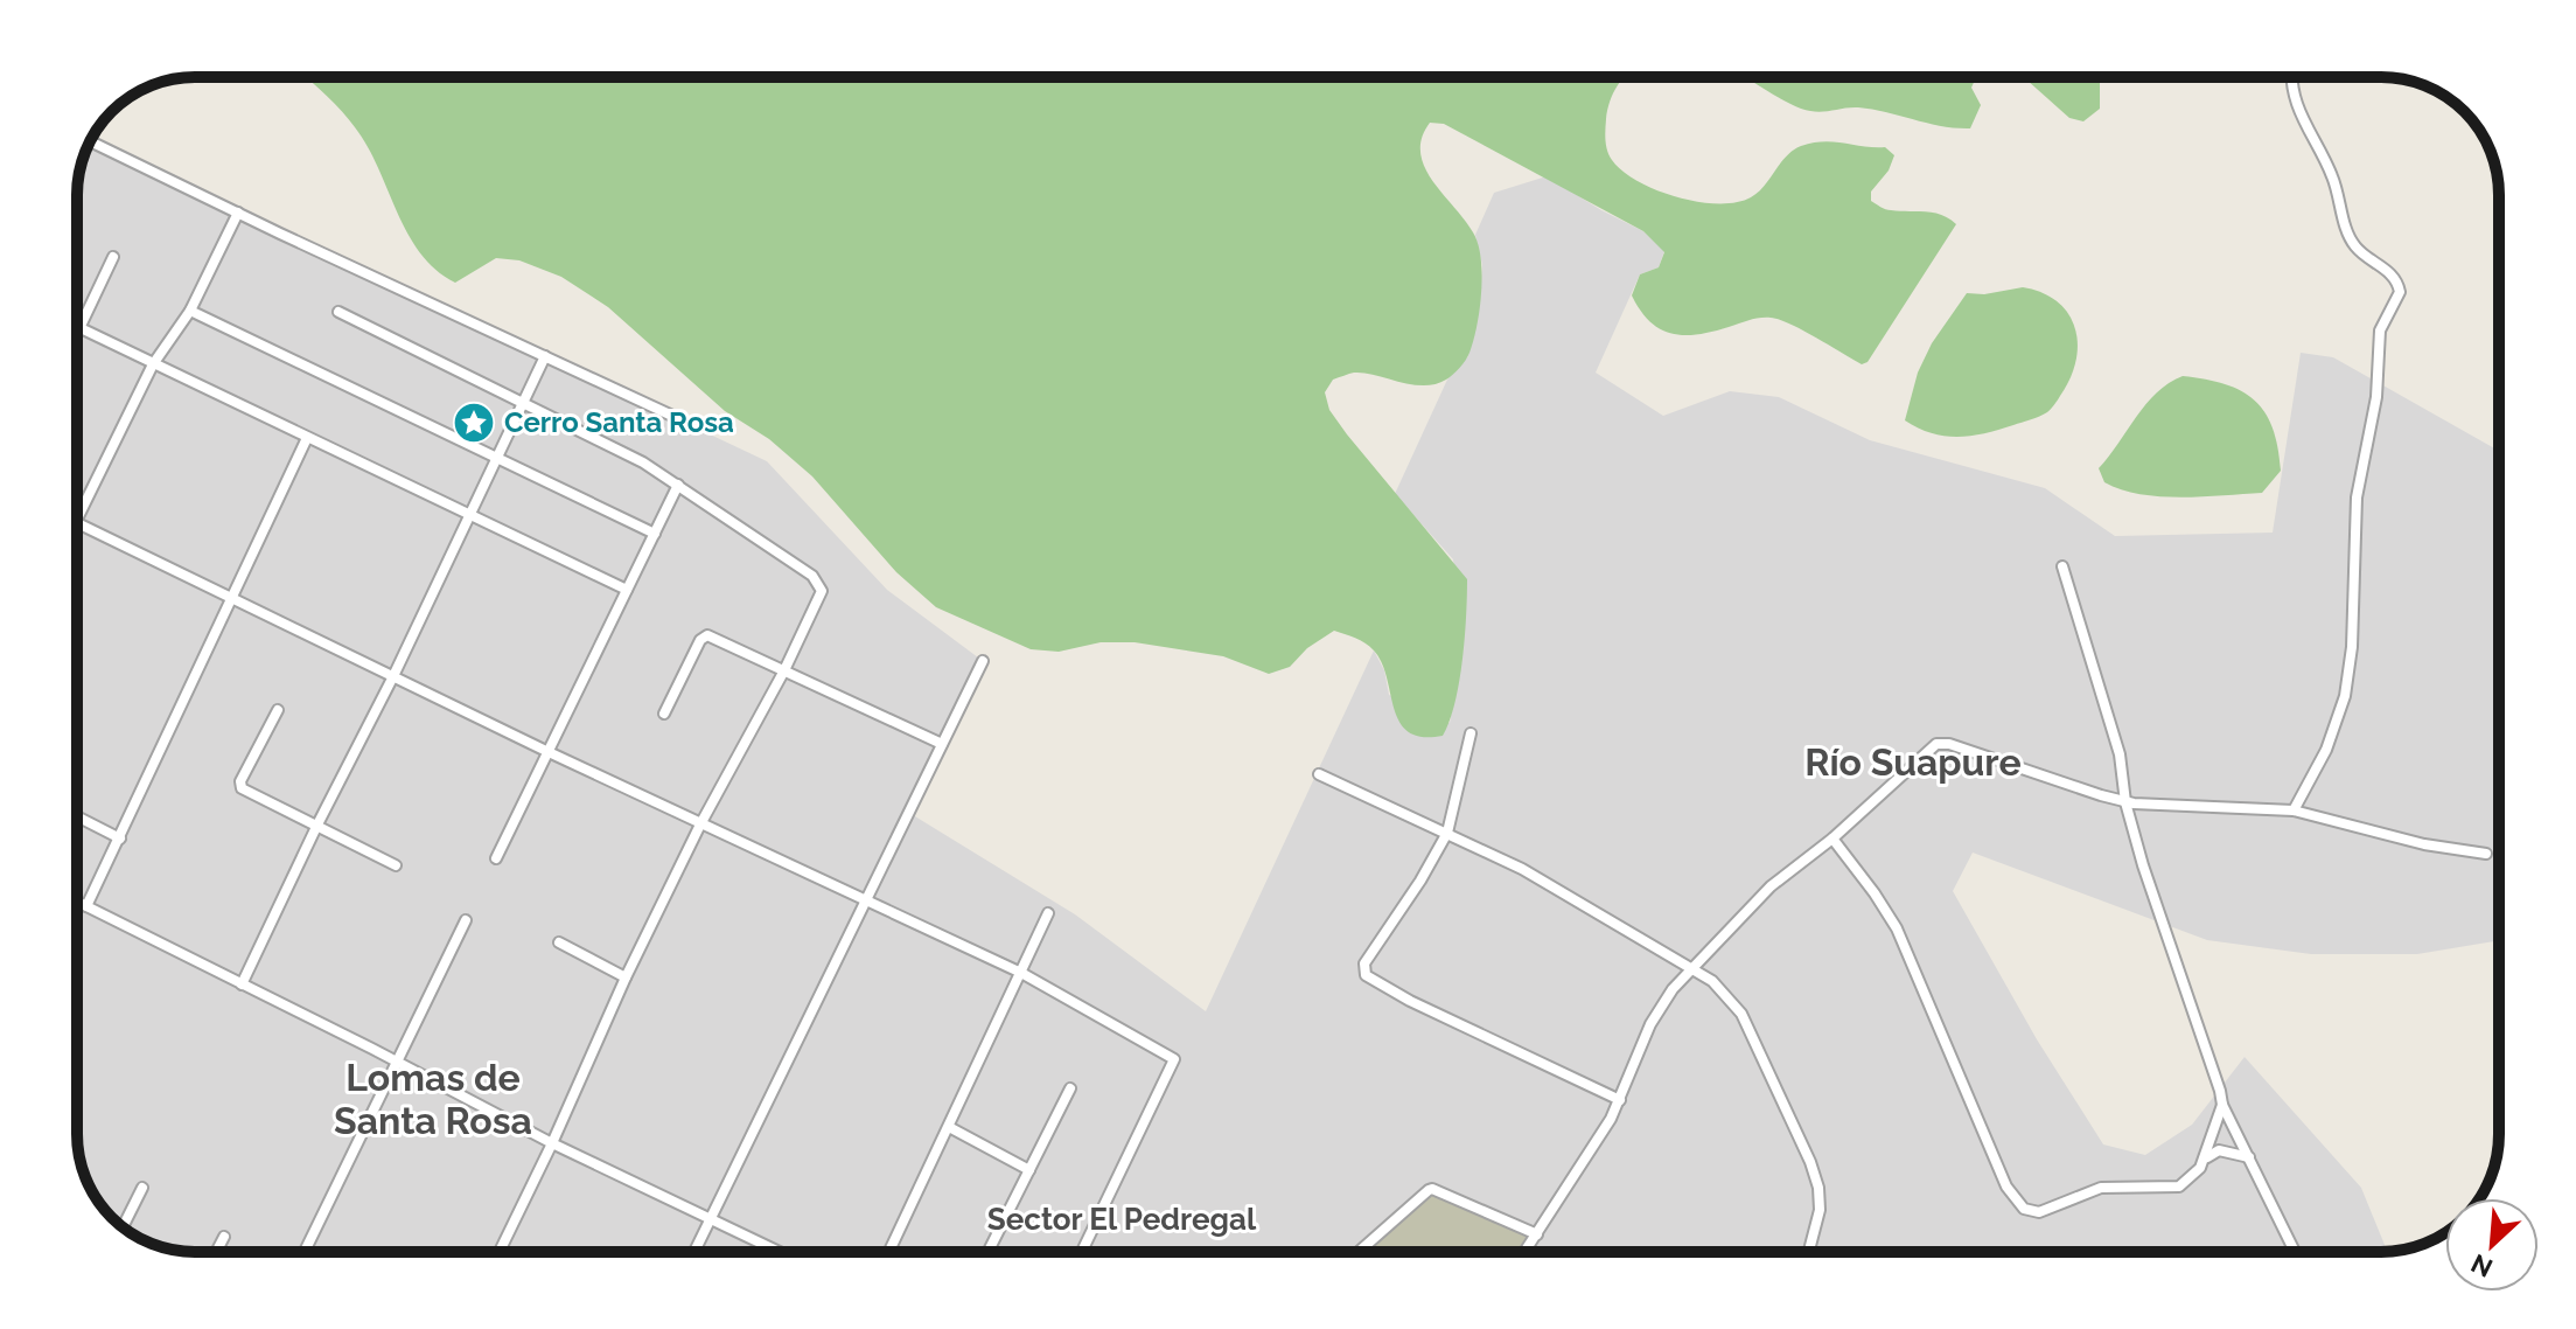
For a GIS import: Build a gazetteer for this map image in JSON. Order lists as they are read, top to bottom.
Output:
{
  "districts": ["Río Suapure", "Lomas de Santa Rosa", "Sector El Pedregal"],
  "places": {
    "place": ["Cerro Santa Rosa"]
  },
  "north": "bottom left"
}
